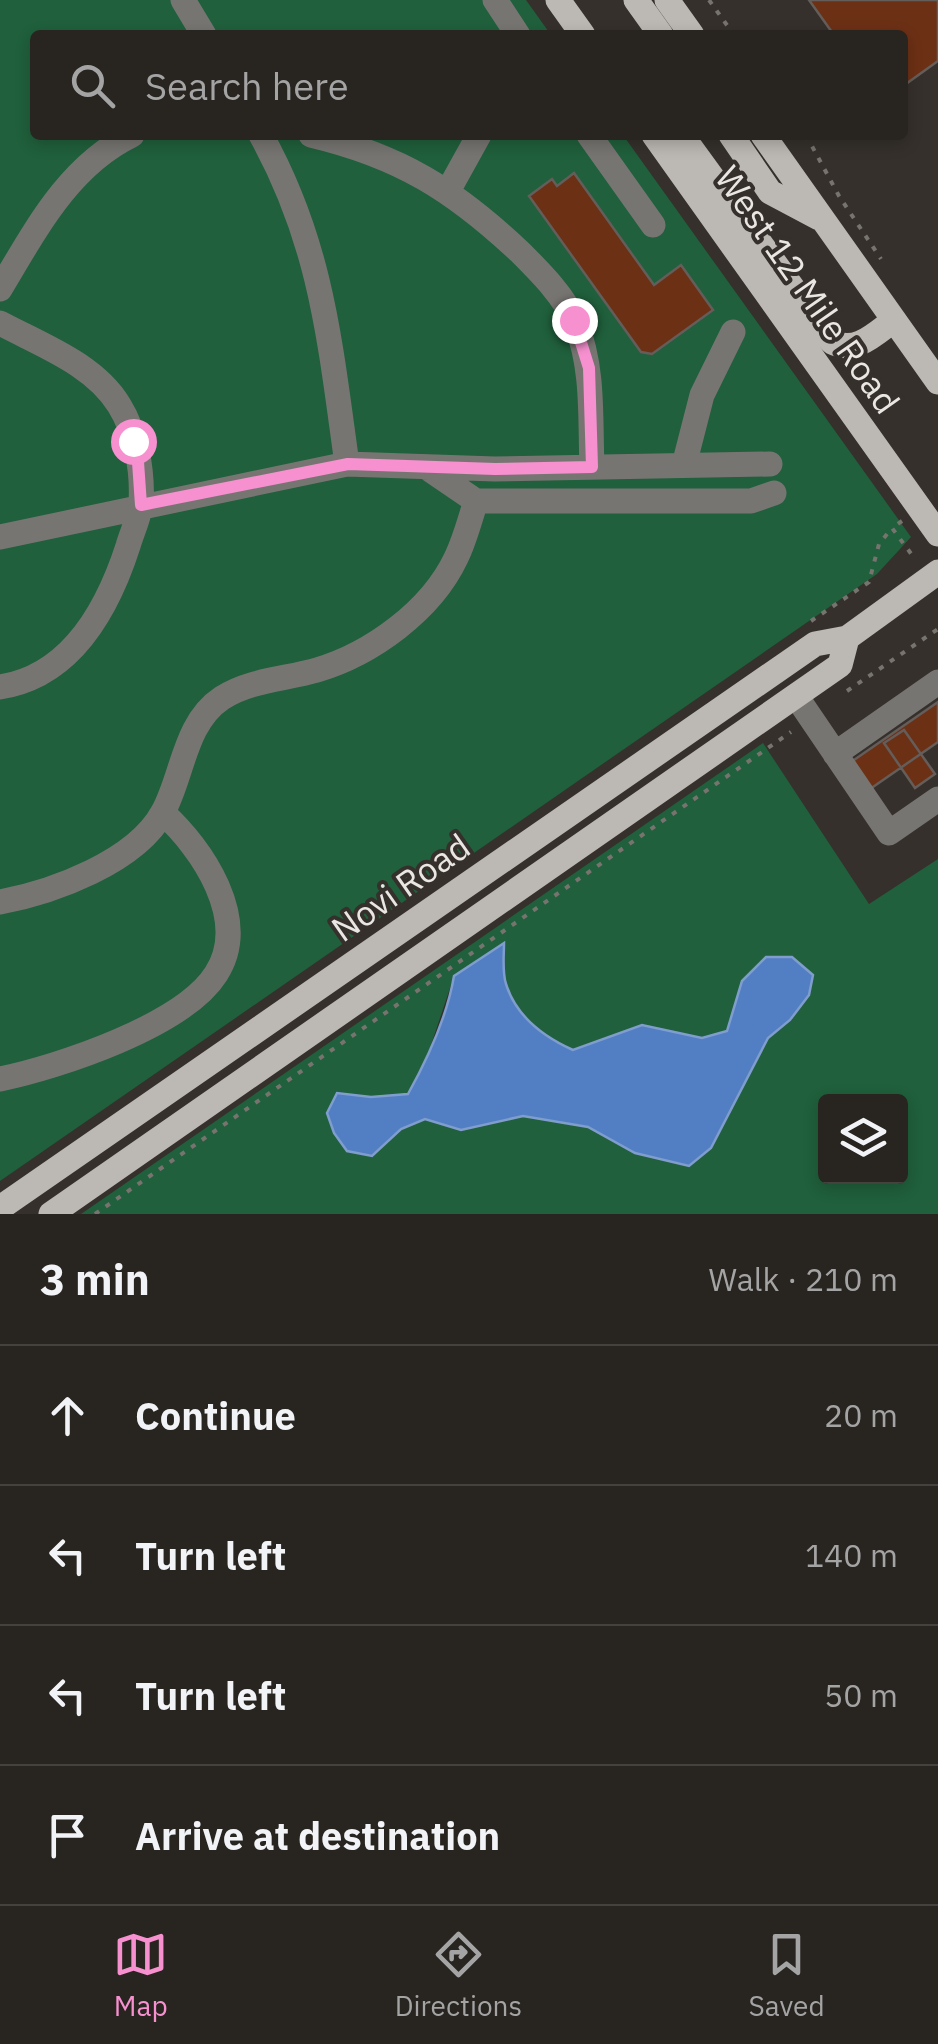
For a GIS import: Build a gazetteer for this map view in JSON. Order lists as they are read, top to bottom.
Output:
{
  "streets": {
    "main road": ["West 12 Mile Road", "Novi Road"]
  },
  "page": {
    "search": "Search here",
    "heading": ["3 min", "Walk · 210 m"],
    "list": [
      ["Continue", "20 m"],
      ["Turn left", "140 m"],
      ["Turn left", "50 m"],
      "Arrive at destination"
    ],
    "nav": ["Map", "Directions", "Saved"]
  }
}
